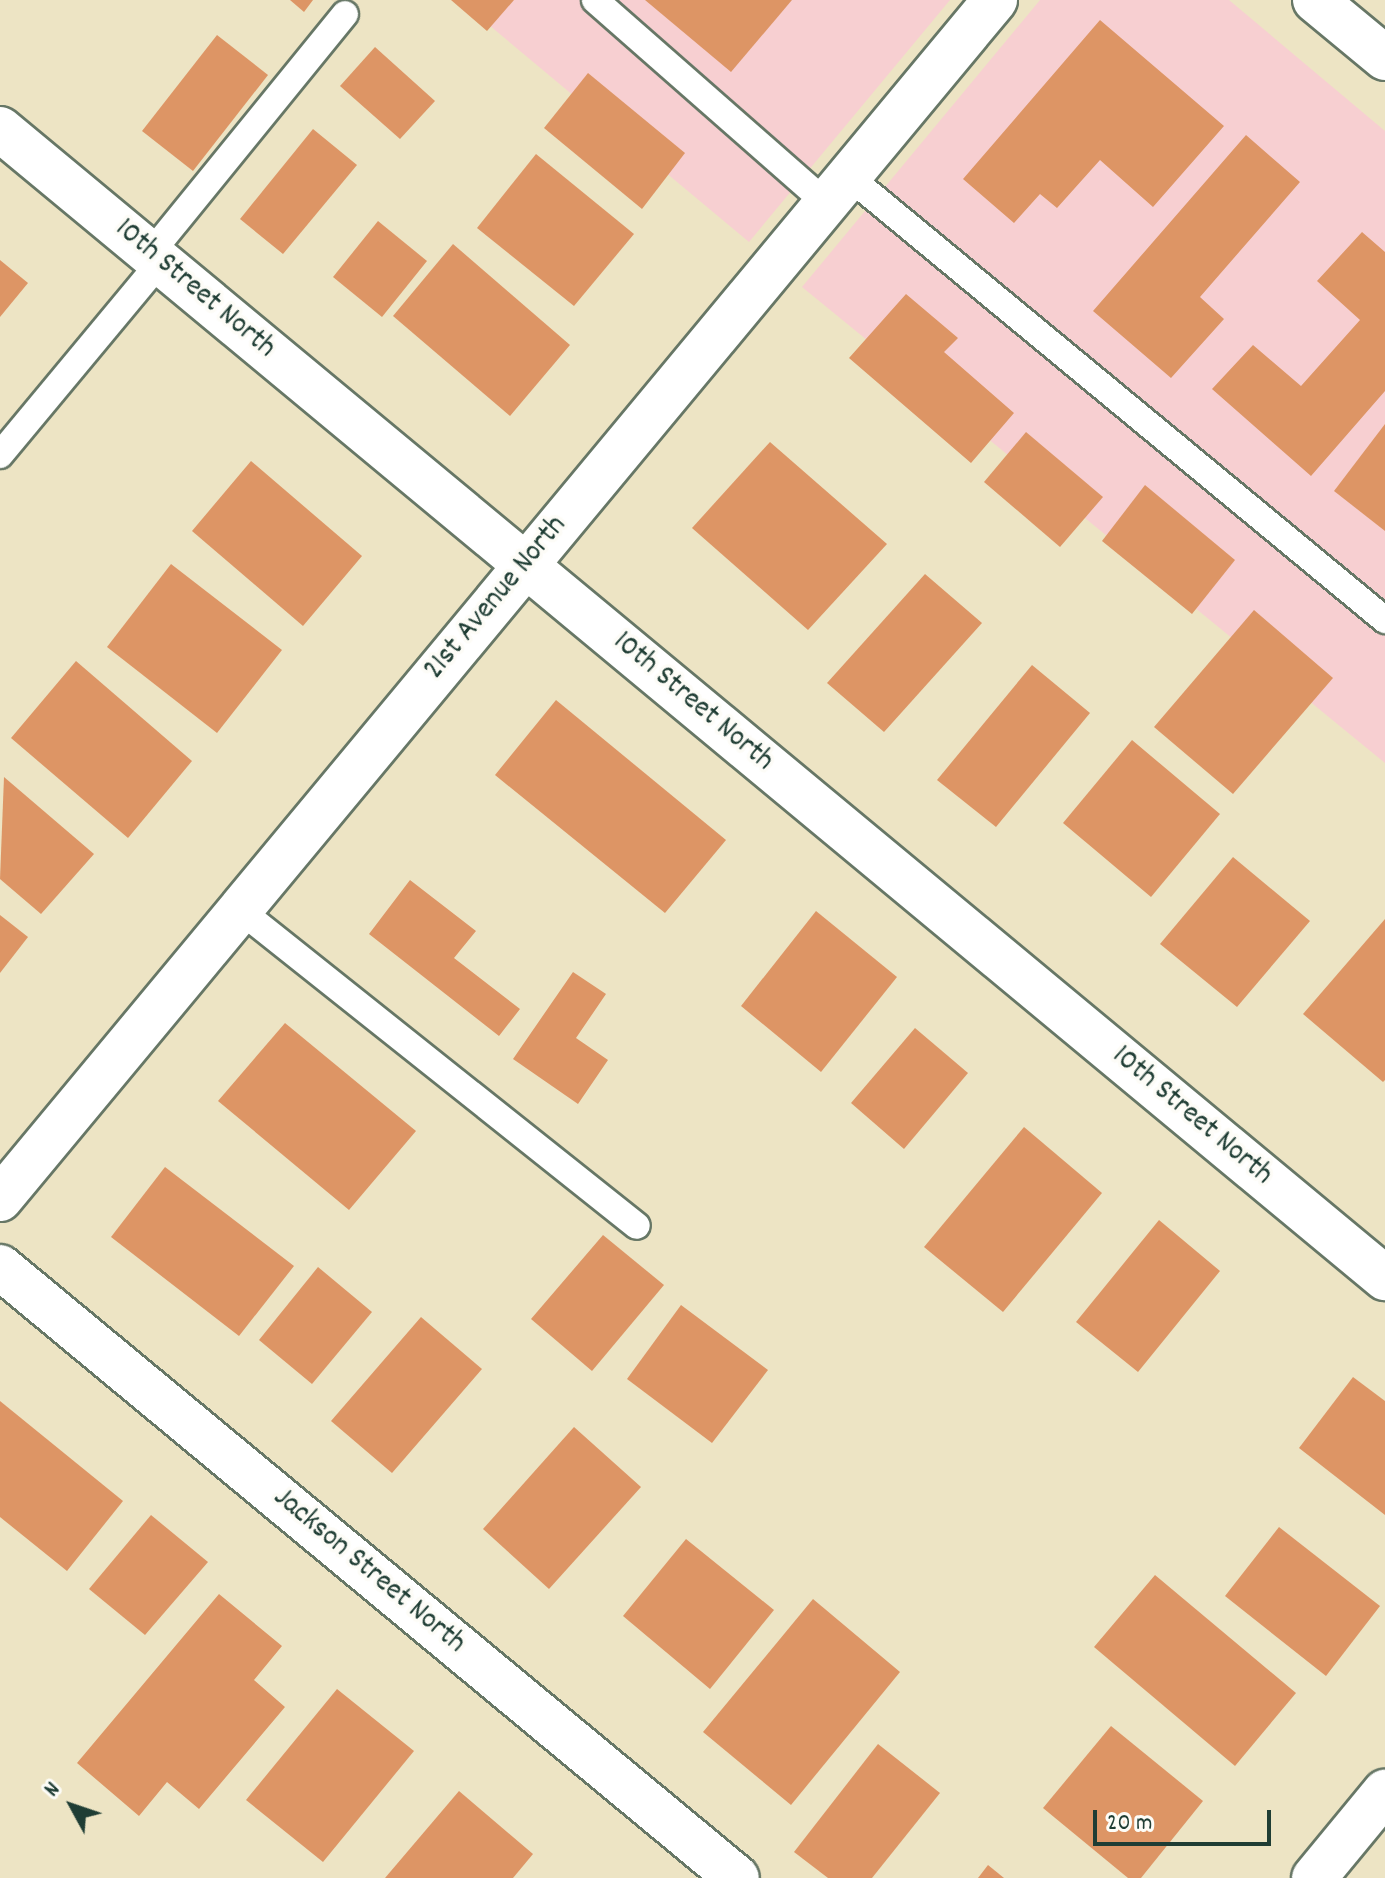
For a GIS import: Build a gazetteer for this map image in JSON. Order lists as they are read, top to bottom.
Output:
{
  "streets": {
    "street": ["10th Street North", "21st Avenue North", "Jackson Street North"]
  },
  "crossings": [
    ["10th Street North", "21st Avenue North"]
  ],
  "scale_bar": "20 m",
  "north": "top left"
}
